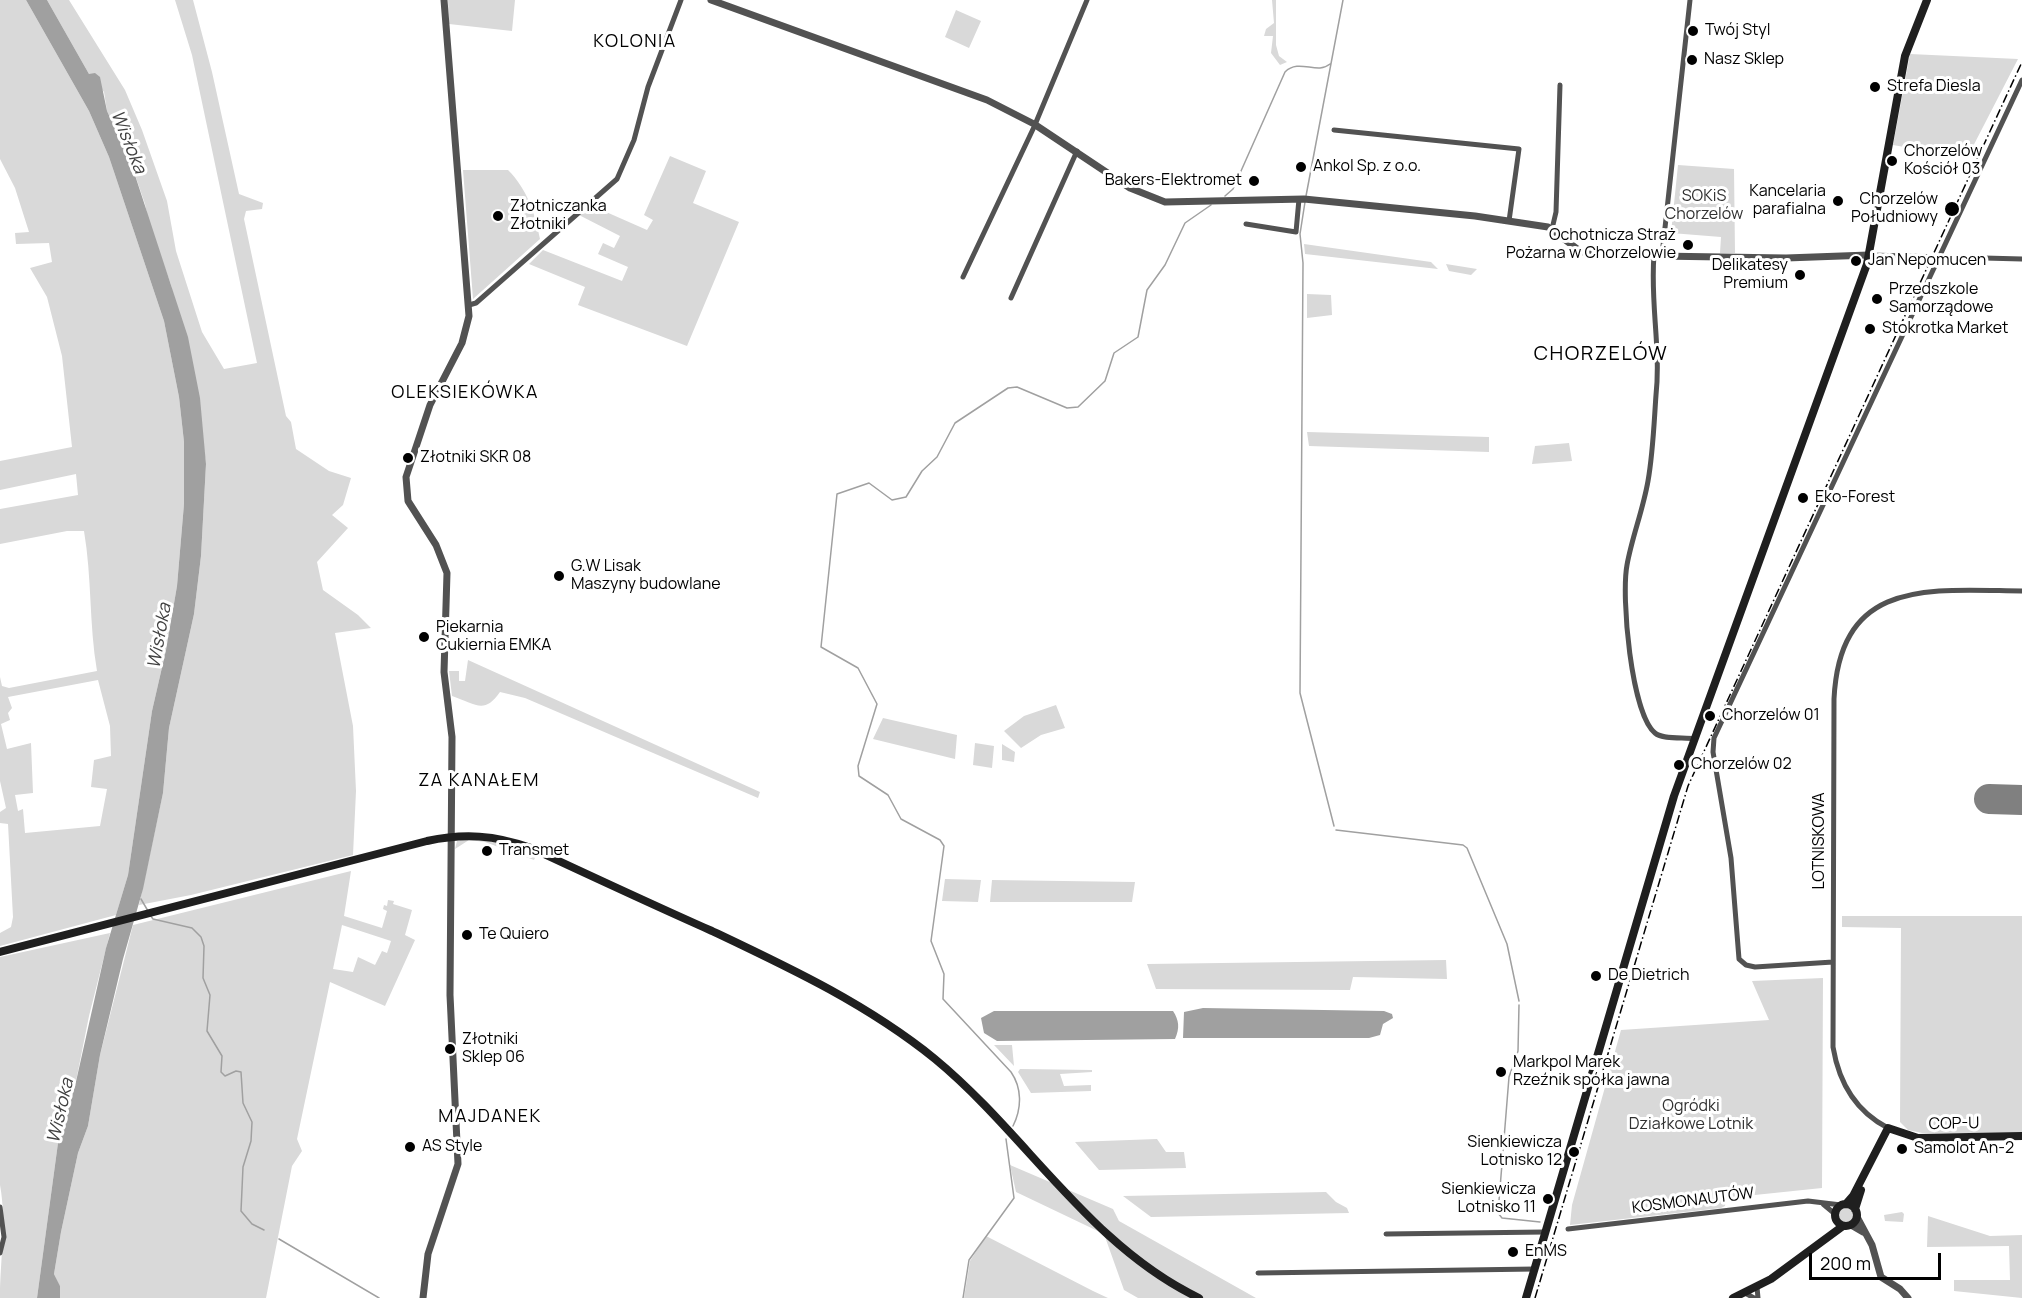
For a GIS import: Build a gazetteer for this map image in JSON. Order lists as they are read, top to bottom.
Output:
{
  "streets": {
    "main road": ["COP-U"],
    "street": ["LOTNISKOWA", "KOSMONAUTÓW"]
  },
  "crossings": [
    ["LOTNISKOWA", "COP-U"]
  ],
  "districts": [
    "KOLONIA",
    "CHORZELÓW",
    "OLEKSIEKÓWKA",
    "ZA KANAŁEM",
    "MAJDANEK"
  ],
  "water": ["Wisłoka"],
  "parks": ["SOKiS Chorzelów", "Ogródki Działkowe Lotnik"],
  "places": [
    "Twój Styl",
    "Nasz Sklep",
    "Strefa Diesla",
    "Chorzelów Kościół 03",
    "Ankol Sp. z o.o.",
    "Bakers-Elektromet",
    "Kancelaria parafialna",
    "Chorzelów Południowy",
    "Złotniczanka Złotniki",
    "Ochotnicza Straż Pożarna w Chorzelowie",
    "Jan Nepomucen",
    "Delikatesy Premium",
    "Przedszkole Samorządowe",
    "Stokrotka Market",
    "Złotniki SKR 08",
    "Eko-Forest",
    "G.W Lisak Maszyny budowlane",
    "Piekarnia Cukiernia EMKA",
    "Chorzelów 01",
    "Chorzelów 02",
    "Transmet",
    "Te Quiero",
    "De Dietrich",
    "Złotniki Sklep 06",
    "Markpol Marek Rzeźnik spółka jawna",
    "AS Style",
    "Samolot An-2",
    "Sienkiewicza Lotnisko 12",
    "Sienkiewicza Lotnisko 11",
    "EnMS"
  ],
  "scale_bar": "200 m"
}
